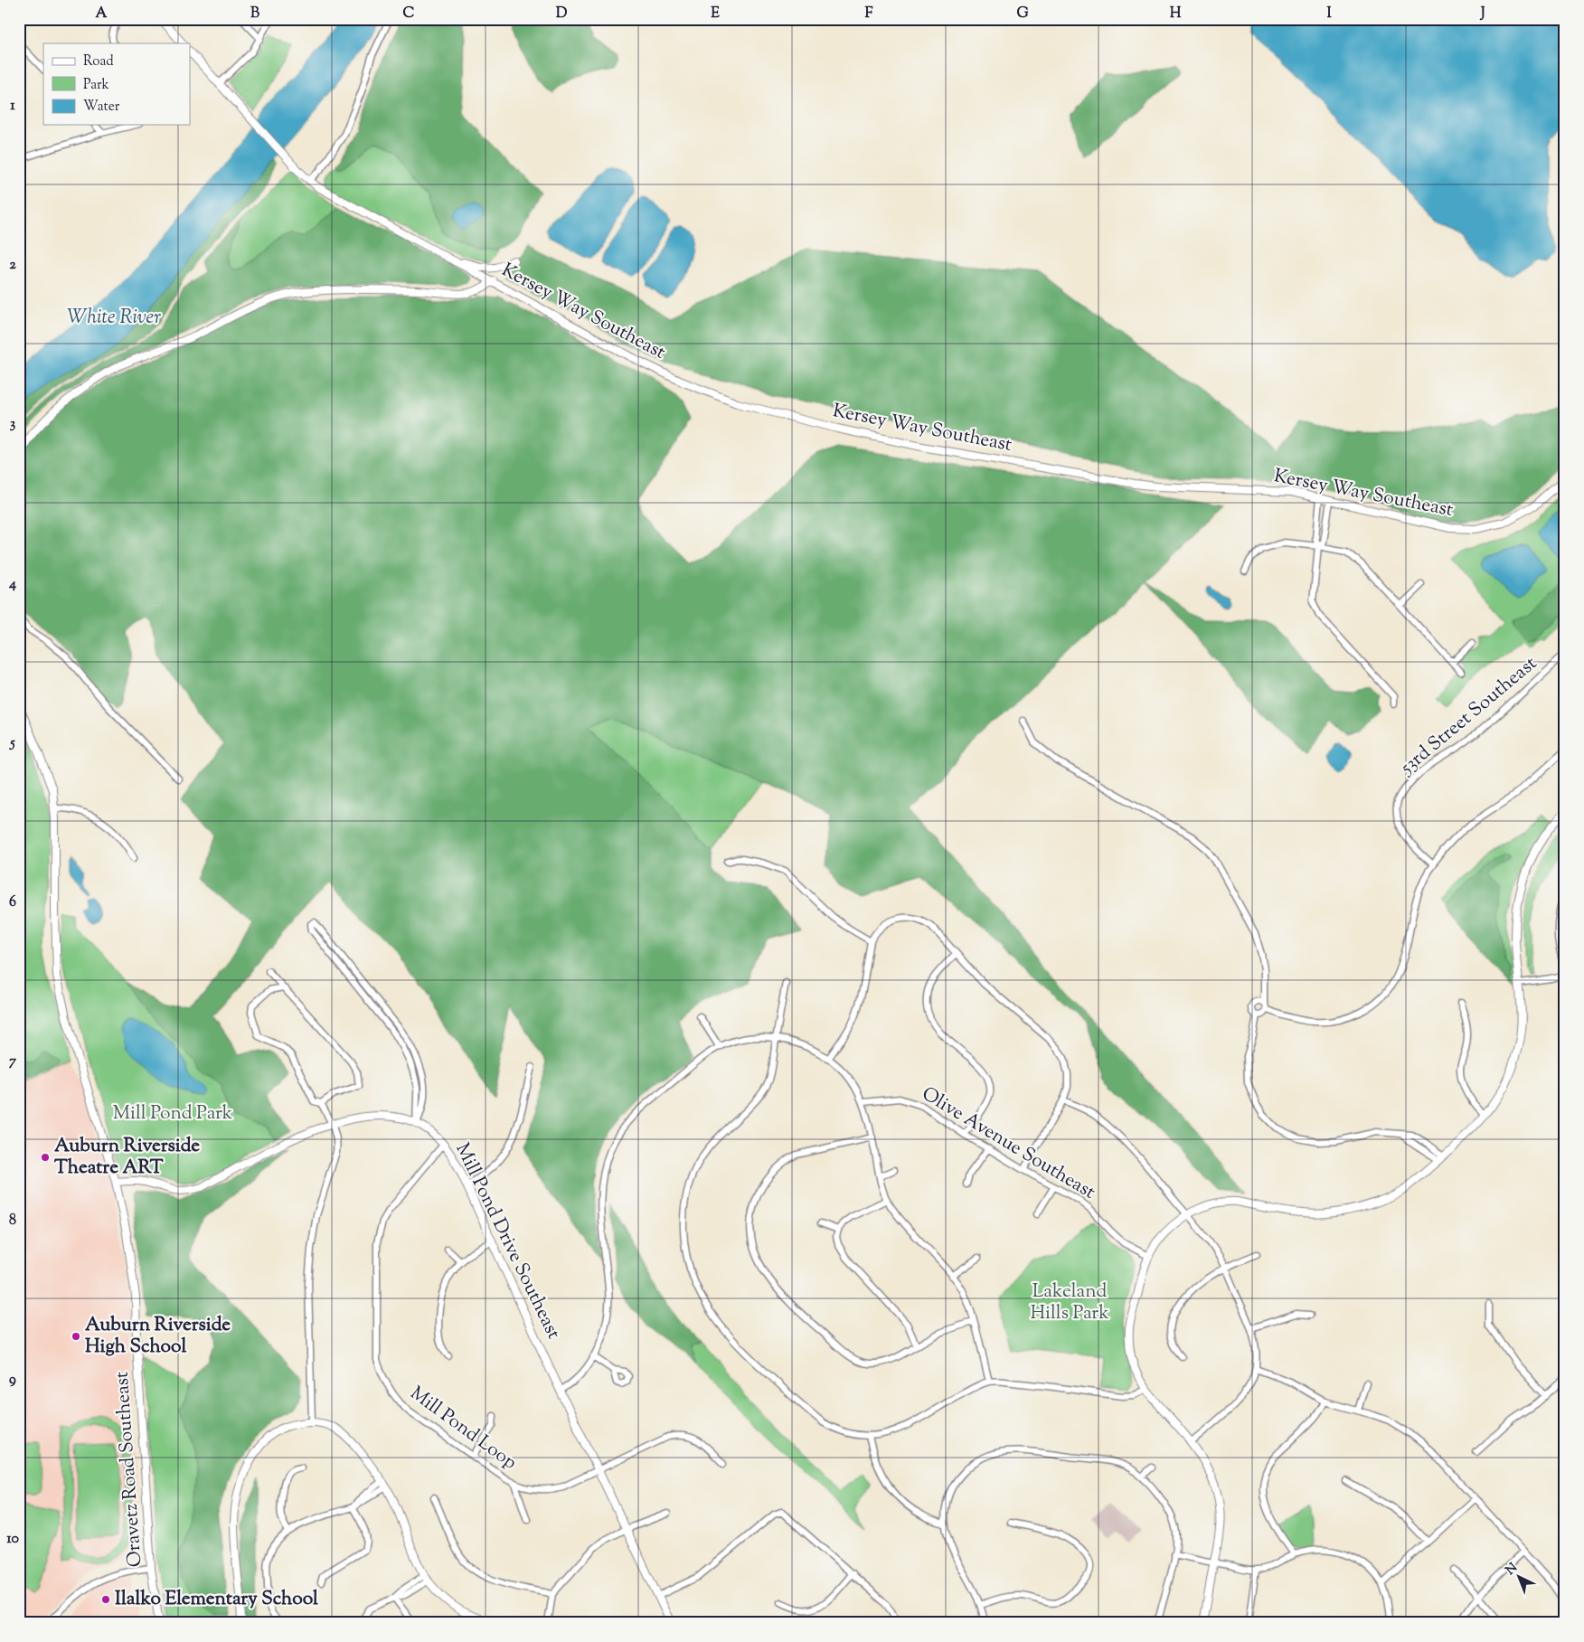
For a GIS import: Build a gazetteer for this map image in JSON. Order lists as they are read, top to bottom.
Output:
{
  "streets": {
    "street": [
      "Kersey Way Southeast",
      "53rd Street Southeast",
      "Olive Avenue Southeast",
      "Mill Pond Drive Southeast",
      "Mill Pond Loop",
      "Oravetz Road Southeast"
    ]
  },
  "crossings": [
    ["Mill Pond Drive Southeast", "Mill Pond Loop"],
    ["Mill Pond Drive Southeast", "Oravetz Road Southeast"]
  ],
  "water": ["White River"],
  "parks": ["Mill Pond Park", "Lakeland Hills Park"],
  "places": ["Auburn Riverside Theatre ART", "Auburn Riverside High School", "Ilalko Elementary School"],
  "legend": ["Road", "Park", "Water"],
  "north": "top left",
  "grid": {
    "columns": [
      "A",
      "B",
      "C",
      "D",
      "E",
      "F",
      "G",
      "H",
      "I",
      "J"
    ],
    "rows": [
      "1",
      "2",
      "3",
      "4",
      "5",
      "6",
      "7",
      "8",
      "9",
      "10"
    ]
  }
}
